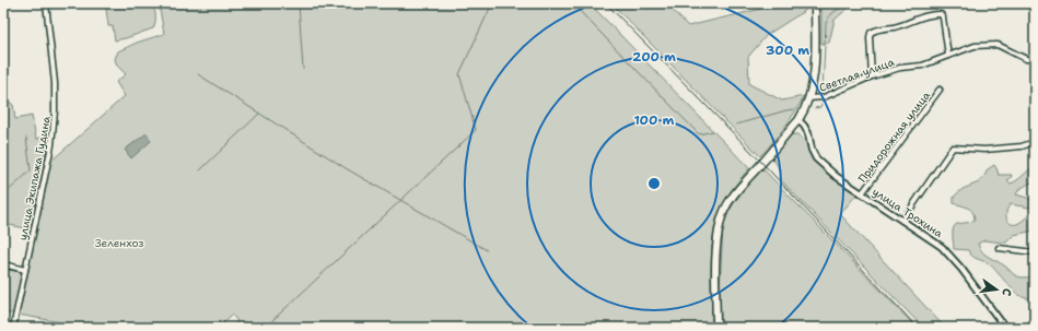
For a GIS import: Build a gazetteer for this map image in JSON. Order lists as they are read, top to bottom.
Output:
{
  "streets": {
    "street": [
      "Светлая улица",
      "Придорожная улица",
      "улица Экипажа Гудина",
      "улица Трохина"
    ]
  },
  "crossings": [
    ["Придорожная улица", "улица Трохина"]
  ],
  "parks": ["Зеленхоз"],
  "north": "right",
  "rings": ["300 m", "200 m", "100 m"]
}
